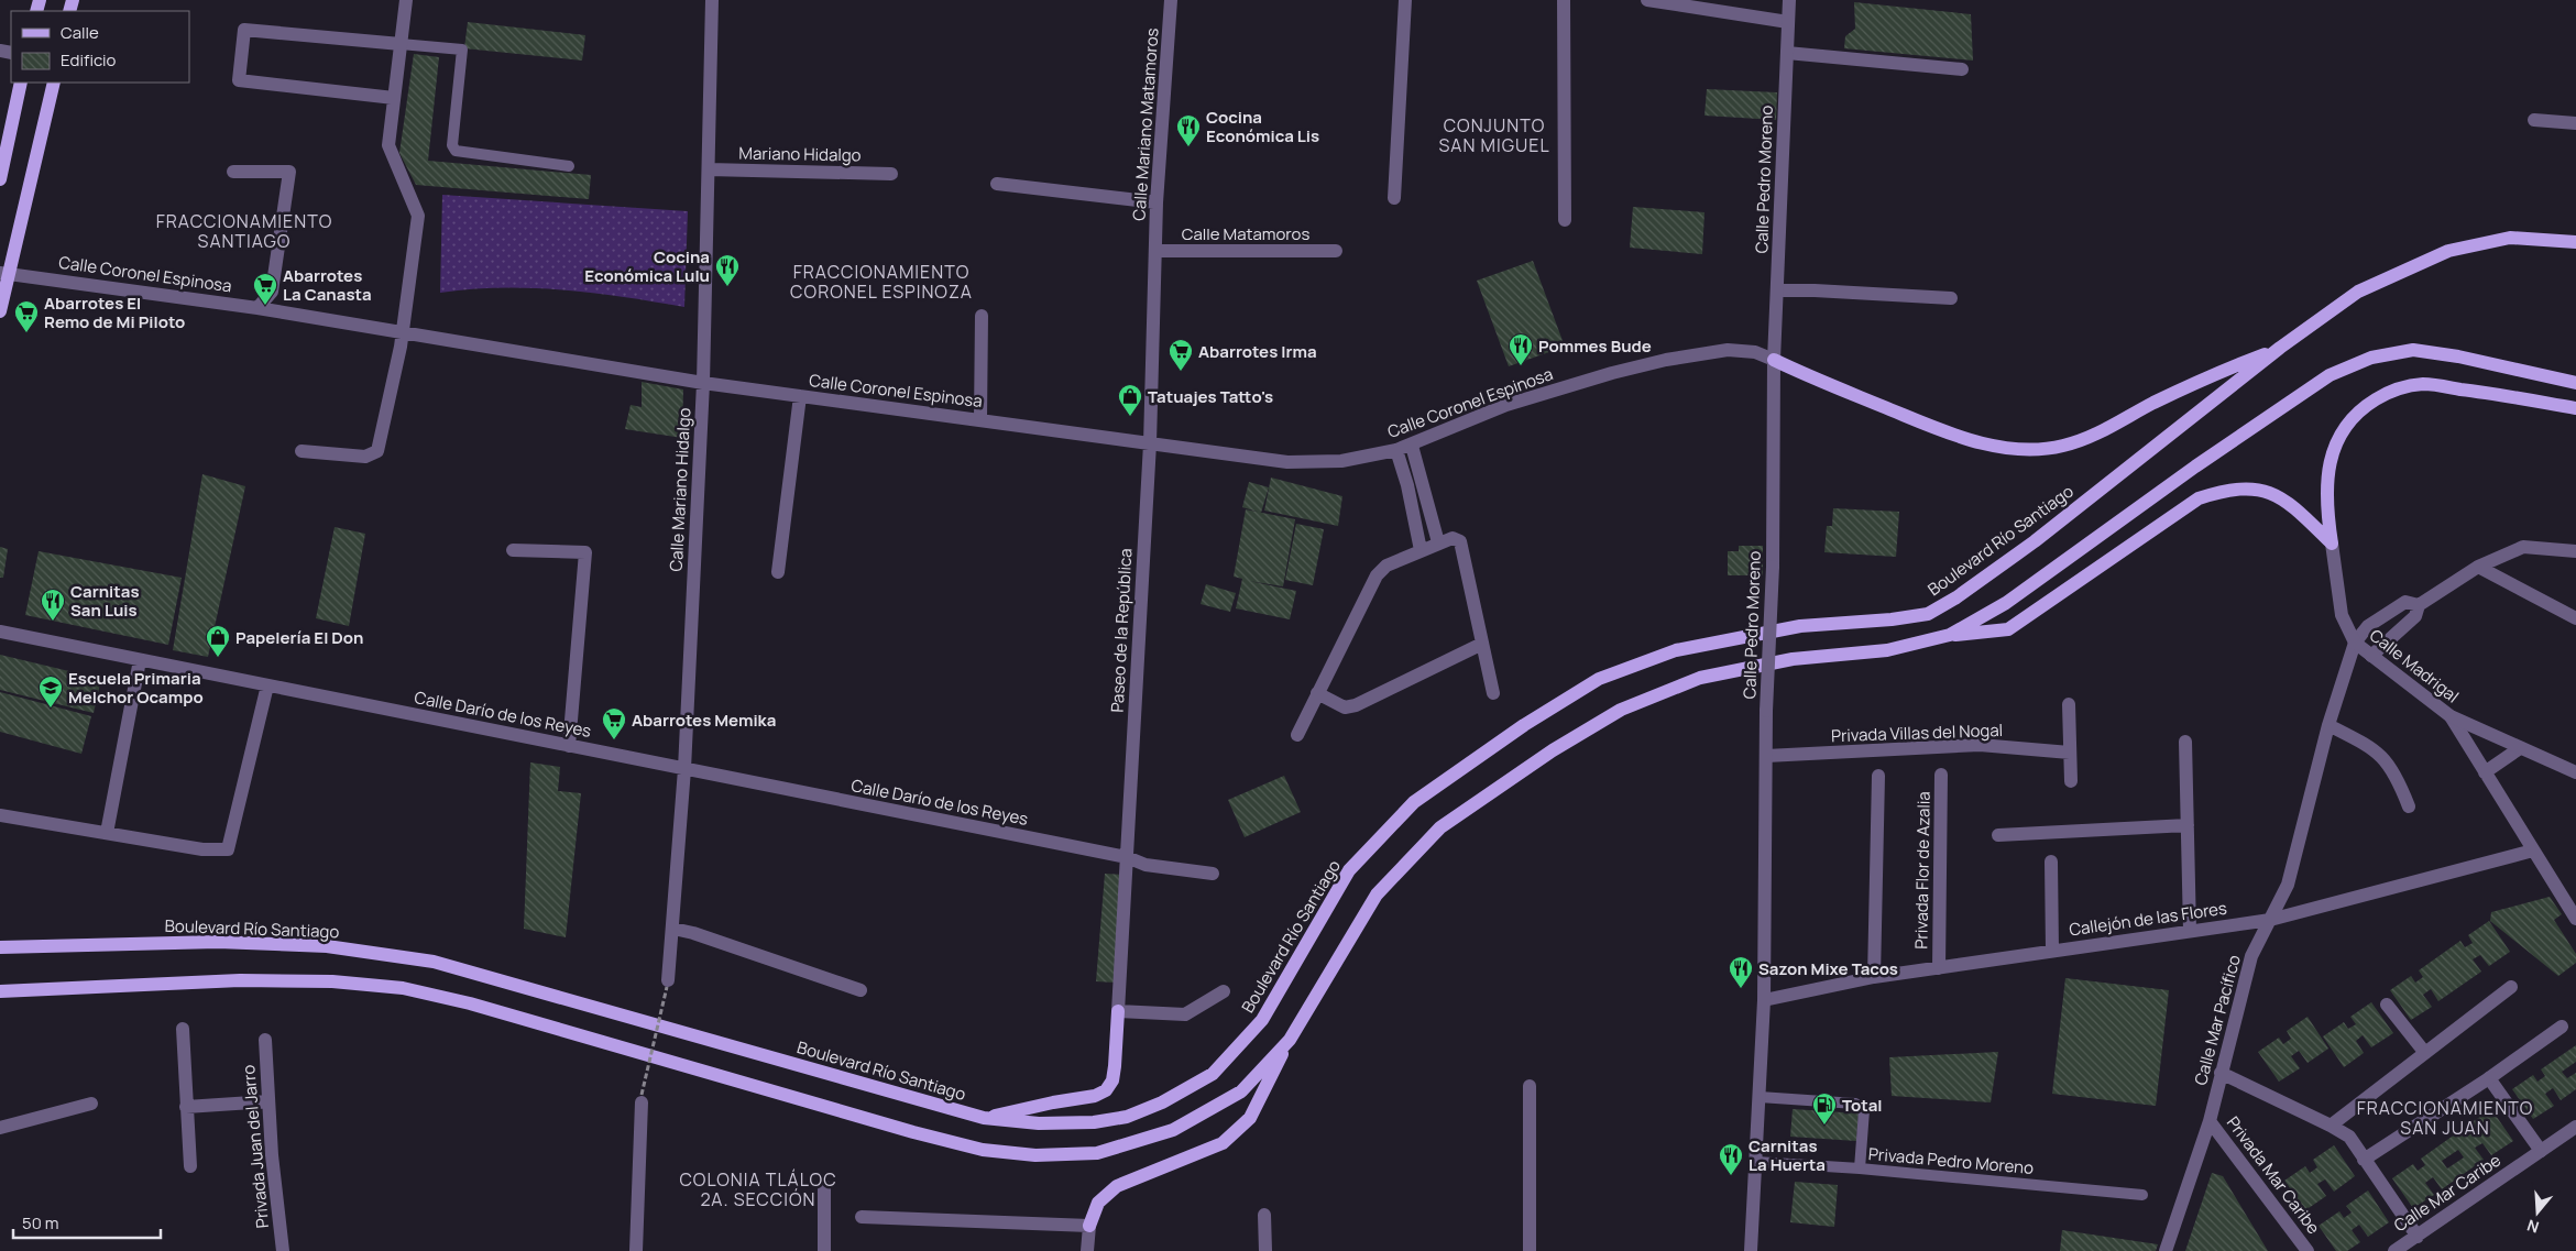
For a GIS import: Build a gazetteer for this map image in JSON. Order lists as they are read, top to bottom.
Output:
{
  "streets": {
    "main road": ["Boulevard Río Santiago"],
    "street": [
      "Calle Mariano Matamoros",
      "Mariano Hidalgo",
      "Calle Pedro Moreno",
      "Calle Matamoros",
      "Calle Coronel Espinosa",
      "Calle Mariano Hidalgo",
      "Paseo de la República",
      "Calle Madrigal",
      "Calle Darío de los Reyes",
      "Privada Villas del Nogal",
      "Privada Flor de Azalia",
      "Callejón de las Flores",
      "Calle Mar Pacífico",
      "Privada Juan del Jarro",
      "Privada Mar Caribe",
      "Calle Mar Caribe"
    ],
    "lane": ["Privada Pedro Moreno"]
  },
  "crossings": [
    ["Calle Mariano Matamoros", "Calle Matamoros"],
    ["Calle Mariano Matamoros", "Paseo de la República"],
    ["Mariano Hidalgo", "Calle Mariano Hidalgo"],
    ["Calle Pedro Moreno", "Calle Coronel Espinosa"],
    ["Calle Pedro Moreno", "Privada Villas del Nogal"],
    ["Calle Pedro Moreno", "Callejón de las Flores"],
    ["Calle Pedro Moreno", "Privada Pedro Moreno"],
    ["Calle Matamoros", "Paseo de la República"],
    ["Calle Coronel Espinosa", "Calle Mariano Hidalgo"],
    ["Calle Coronel Espinosa", "Paseo de la República"],
    ["Calle Mariano Hidalgo", "Calle Darío de los Reyes"],
    ["Paseo de la República", "Calle Darío de los Reyes"],
    ["Calle Madrigal", "Calle Mar Pacífico"],
    ["Privada Flor de Azalia", "Callejón de las Flores"],
    ["Callejón de las Flores", "Calle Mar Pacífico"],
    ["Calle Mar Pacífico", "Privada Mar Caribe"]
  ],
  "districts": [
    "CONJUNTO SAN MIGUEL",
    "FRACCIONAMIENTO SANTIAGO",
    "FRACCIONAMIENTO CORONEL ESPINOZA",
    "FRACCIONAMIENTO SAN JUAN",
    "COLONIA TLÁLOC 2A. SECCIÓN"
  ],
  "places": {
    "restaurant": [
      "Cocina Económica Lis",
      "Cocina Económica Lulu",
      "Pommes Bude",
      "Carnitas San Luis",
      "Sazon Mixe Tacos",
      "Carnitas La Huerta"
    ],
    "supermarket": [
      "Abarrotes La Canasta",
      "Abarrotes El Remo de Mi Piloto",
      "Abarrotes Irma",
      "Abarrotes Memika"
    ],
    "shop": ["Tatuajes Tatto's", "Papelería El Don"],
    "school or university": ["Escuela Primaria Melchor Ocampo"],
    "fuel station": ["Total"]
  },
  "legend": ["Calle", "Edificio"],
  "scale_bar": "50 m",
  "north": "bottom"
}
